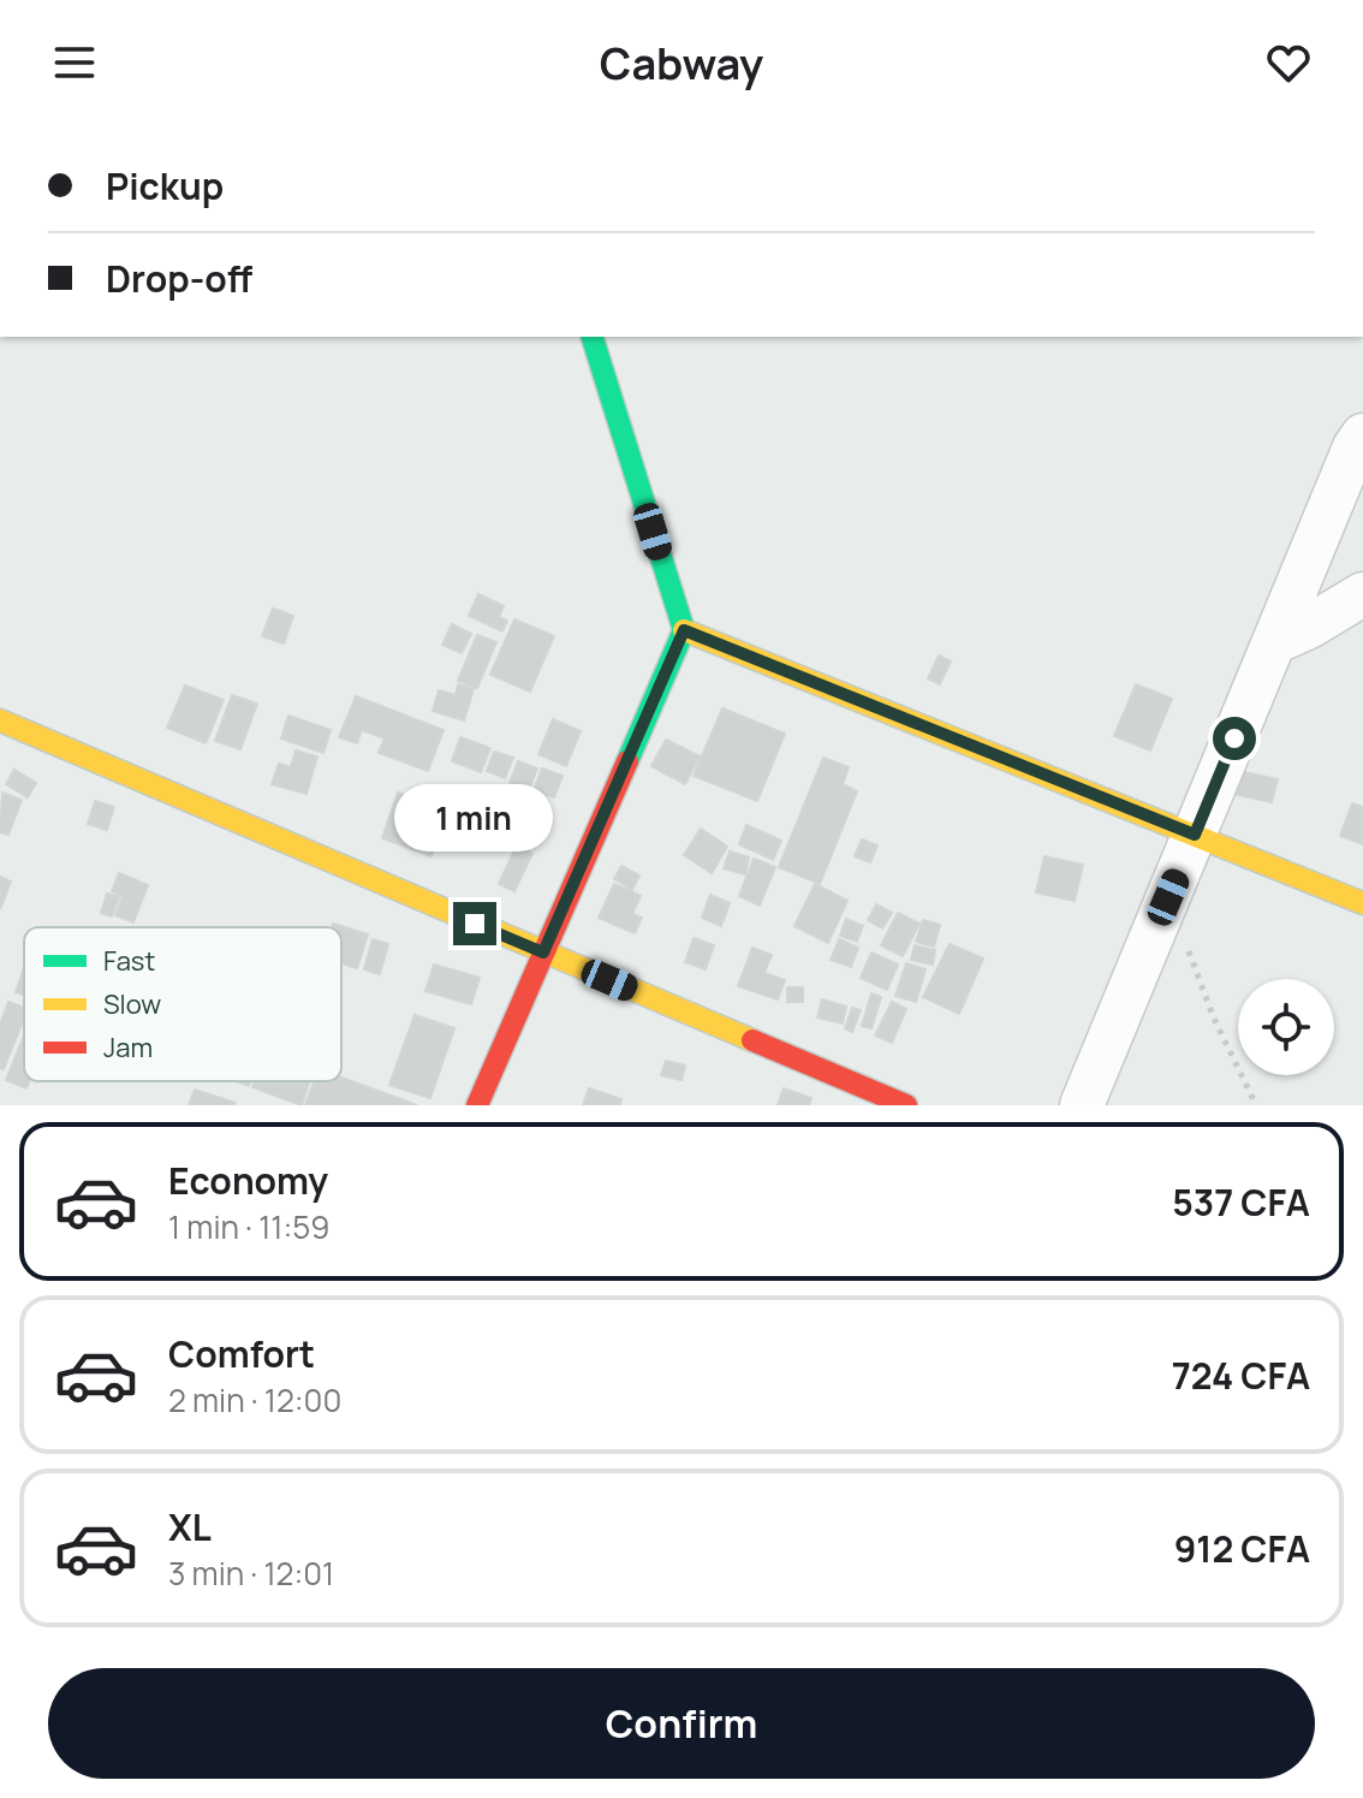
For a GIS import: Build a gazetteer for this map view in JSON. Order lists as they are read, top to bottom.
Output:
{
  "legend": ["Fast", "Slow", "Jam"],
  "page": {
    "header": "Cabway",
    "banner": ["Pickup", "Drop-off"],
    "bubble": "1 min",
    "list": [
      {
        "name": "Economy",
        "note": "1 min · 11:59",
        "value": "537 CFA"
      },
      {
        "name": "Comfort",
        "note": "2 min · 12:00",
        "value": "724 CFA"
      },
      {
        "name": "XL",
        "note": "3 min · 12:01",
        "value": "912 CFA"
      }
    ],
    "buttons": "Confirm"
  }
}
